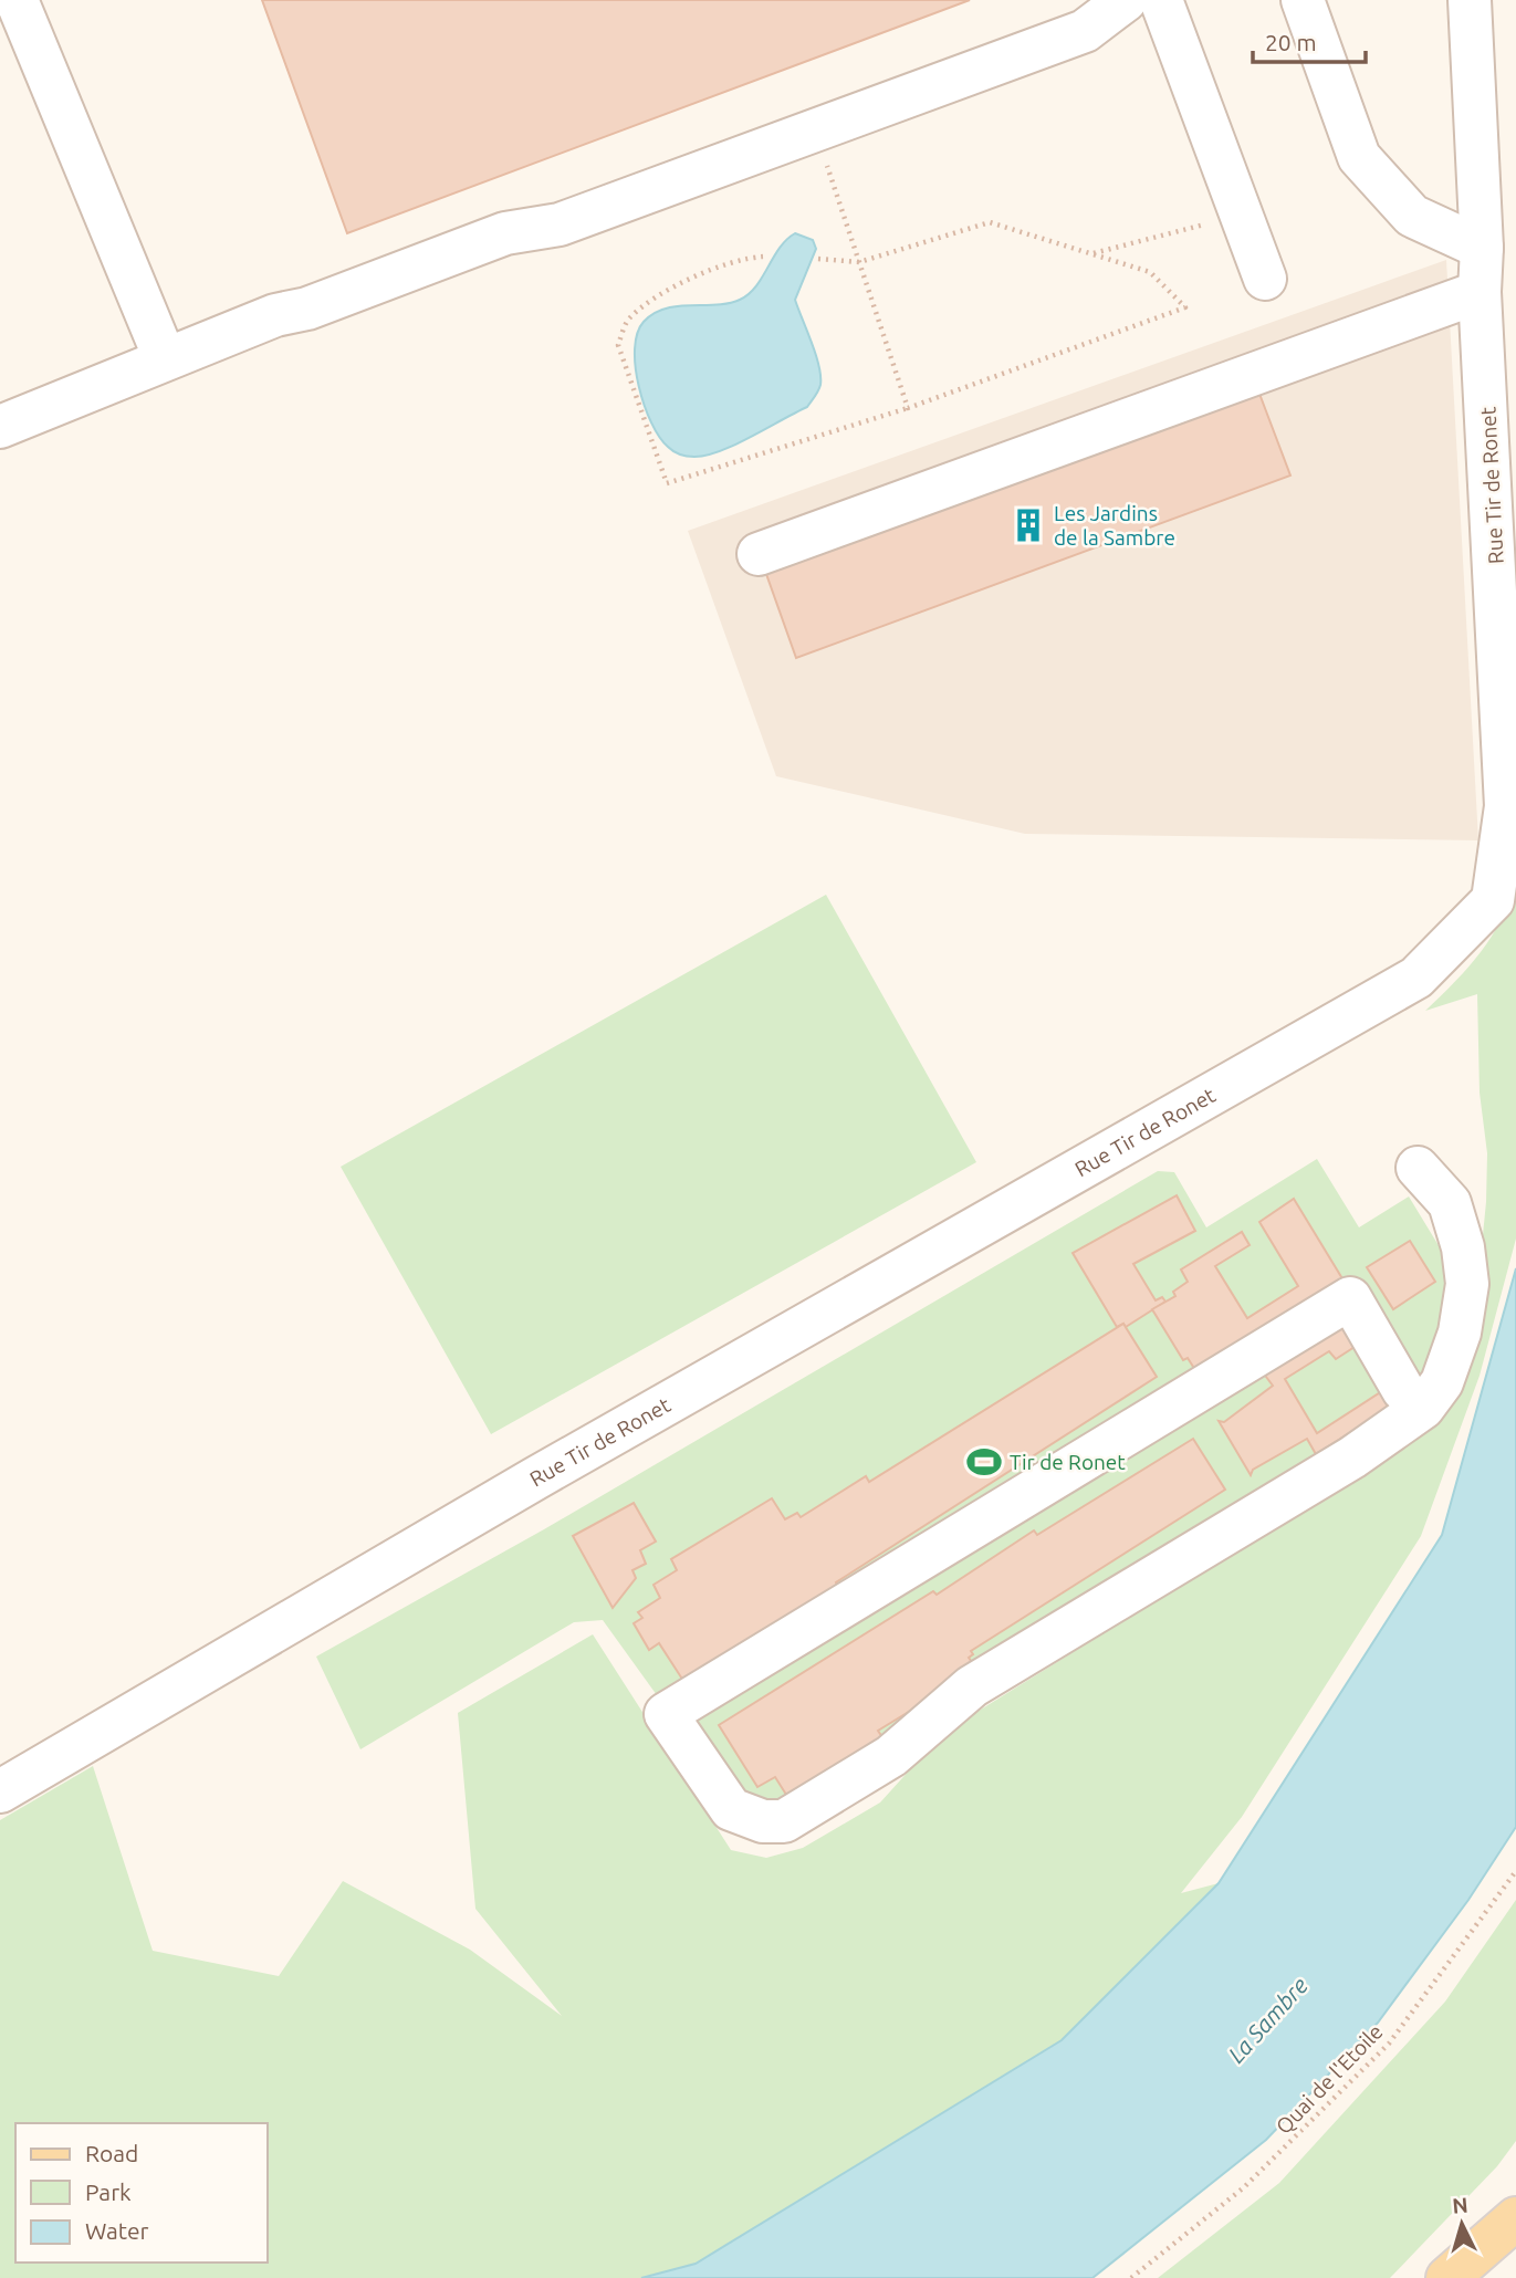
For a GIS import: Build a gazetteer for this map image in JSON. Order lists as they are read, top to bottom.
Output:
{
  "streets": {
    "street": ["Rue Tir de Ronet"],
    "path": ["Quai de l'Etoile"]
  },
  "water": ["La Sambre"],
  "places": {
    "building": ["Les Jardins de la Sambre"],
    "sports": ["Tir de Ronet"]
  },
  "legend": ["Road", "Park", "Water"],
  "scale_bar": "20 m",
  "north": "top"
}
